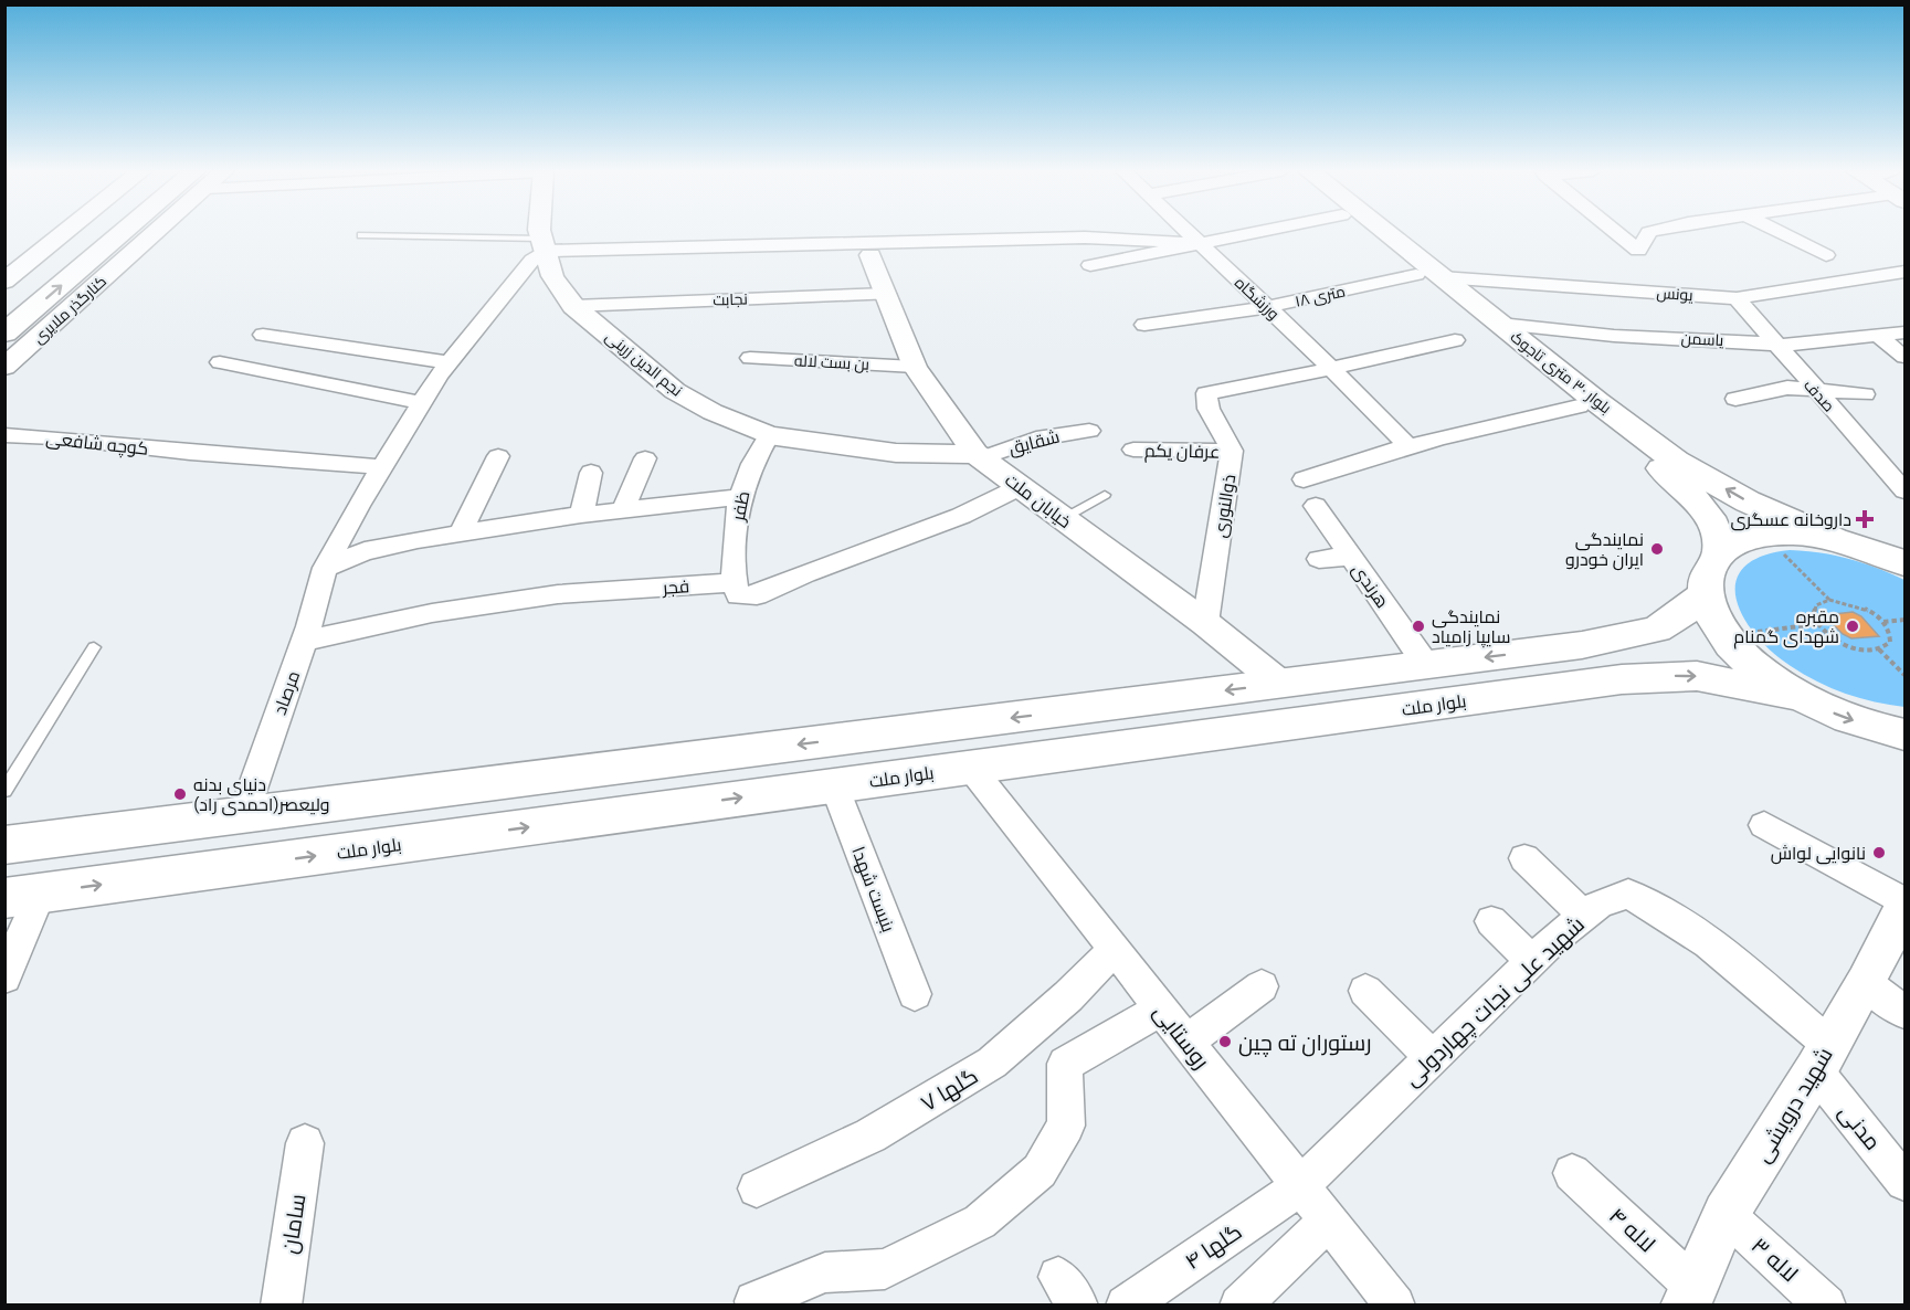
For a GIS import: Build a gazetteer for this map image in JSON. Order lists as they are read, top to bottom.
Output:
{
  "streets": {
    "main road": ["بلوار ۳۰ متری تاجوک", "بلوار ملت"],
    "street": [
      "یونس",
      "۱۸ متری",
      "ورزشگاه",
      "نجابت",
      "کنارگذر ملایری",
      "یاسمن",
      "بن بست لاله",
      "نجم الدین زرینی",
      "صدف",
      "شقایق",
      "کوچه شافعی",
      "عرفان یکم",
      "خیابان ملت",
      "ظفر",
      "ذوالنوری",
      "هرندی",
      "فجر",
      "مرصاد",
      "بنبست شهدا",
      "شهید علی نجات چهاردولی",
      "روستایی",
      "گلها ۷",
      "شهید درویشی",
      "مدنی",
      "سامان",
      "لاله ۴",
      "گلها ۴",
      "لاله ۳"
    ]
  },
  "crossings": [
    ["یونس", "۱۸ متری"],
    ["یونس", "بلوار ۳۰ متری تاجوک"],
    ["یونس", "صدف"],
    ["۱۸ متری", "ورزشگاه"],
    ["۱۸ متری", "بلوار ۳۰ متری تاجوک"],
    ["ورزشگاه", "ذوالنوری"],
    ["نجابت", "نجم الدین زرینی"],
    ["نجابت", "خیابان ملت"],
    ["یاسمن", "بلوار ۳۰ متری تاجوک"],
    ["یاسمن", "صدف"],
    ["بن بست لاله", "خیابان ملت"],
    ["نجم الدین زرینی", "شقایق"],
    ["نجم الدین زرینی", "خیابان ملت"],
    ["نجم الدین زرینی", "ظفر"],
    ["نجم الدین زرینی", "مرصاد"],
    ["شقایق", "خیابان ملت"],
    ["کوچه شافعی", "مرصاد"],
    ["عرفان یکم", "ذوالنوری"],
    ["خیابان ملت", "ذوالنوری"],
    ["ظفر", "فجر"],
    ["فجر", "مرصاد"],
    ["بلوار ملت", "بنبست شهدا"],
    ["بلوار ملت", "روستایی"],
    ["شهید علی نجات چهاردولی", "روستایی"],
    ["شهید علی نجات چهاردولی", "شهید درویشی"],
    ["شهید علی نجات چهاردولی", "مدنی"],
    ["شهید علی نجات چهاردولی", "گلها ۴"],
    ["روستایی", "گلها ۷"],
    ["روستایی", "گلها ۴"],
    ["شهید درویشی", "مدنی"],
    ["شهید درویشی", "لاله ۴"],
    ["شهید درویشی", "لاله ۳"]
  ],
  "places": {
    "health": ["داروخانه عسگری"],
    "other": [
      "نمایندگی ایران خودرو",
      "نمایندگی سایپا زامیاد",
      "مقبره شهدای گمنام",
      "دنیای بدنه ولیعصر(احمدی راد)",
      "نانوایی لواش",
      "رستوران ته چین"
    ]
  }
}
